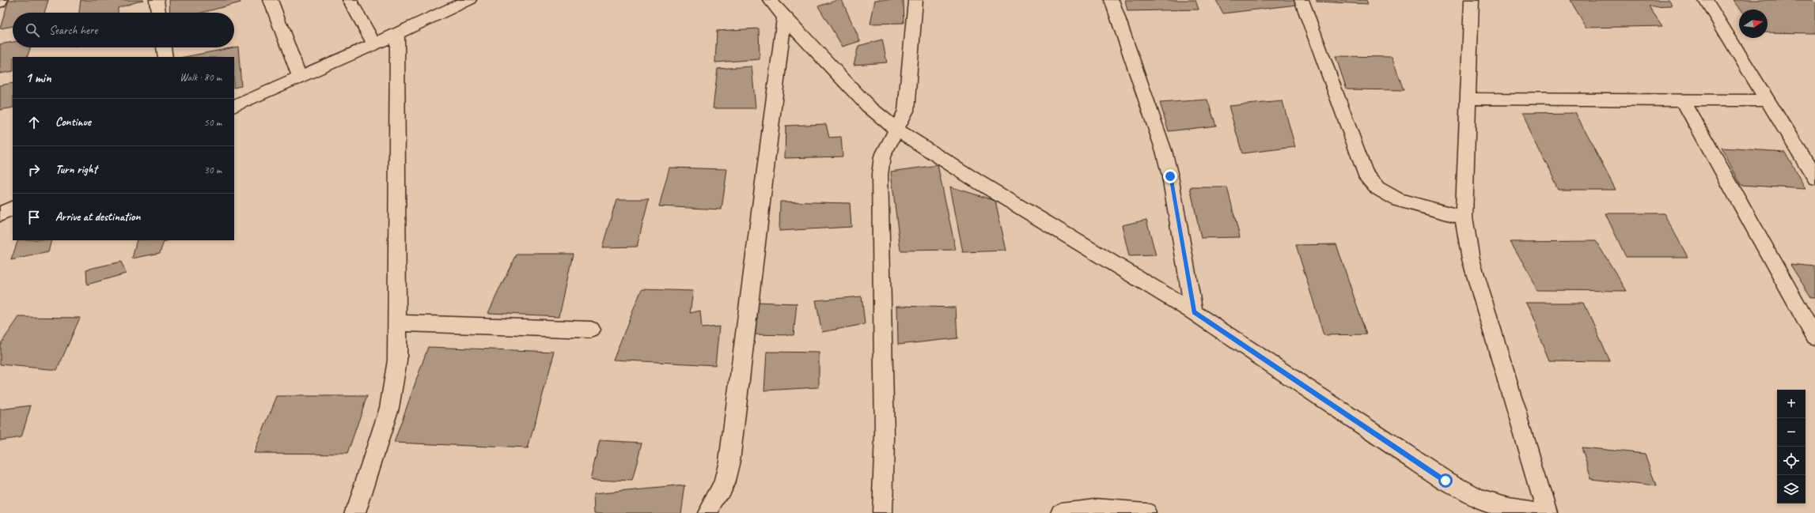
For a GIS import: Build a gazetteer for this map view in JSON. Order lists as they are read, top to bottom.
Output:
{
  "north": "right",
  "page": {
    "search": "Search here",
    "heading": ["1 min", "Walk · 80 m"],
    "list": [
      ["Continue", "50 m"],
      ["Turn right", "30 m"],
      "Arrive at destination"
    ],
    "map_buttons": ["+", "−"]
  }
}
